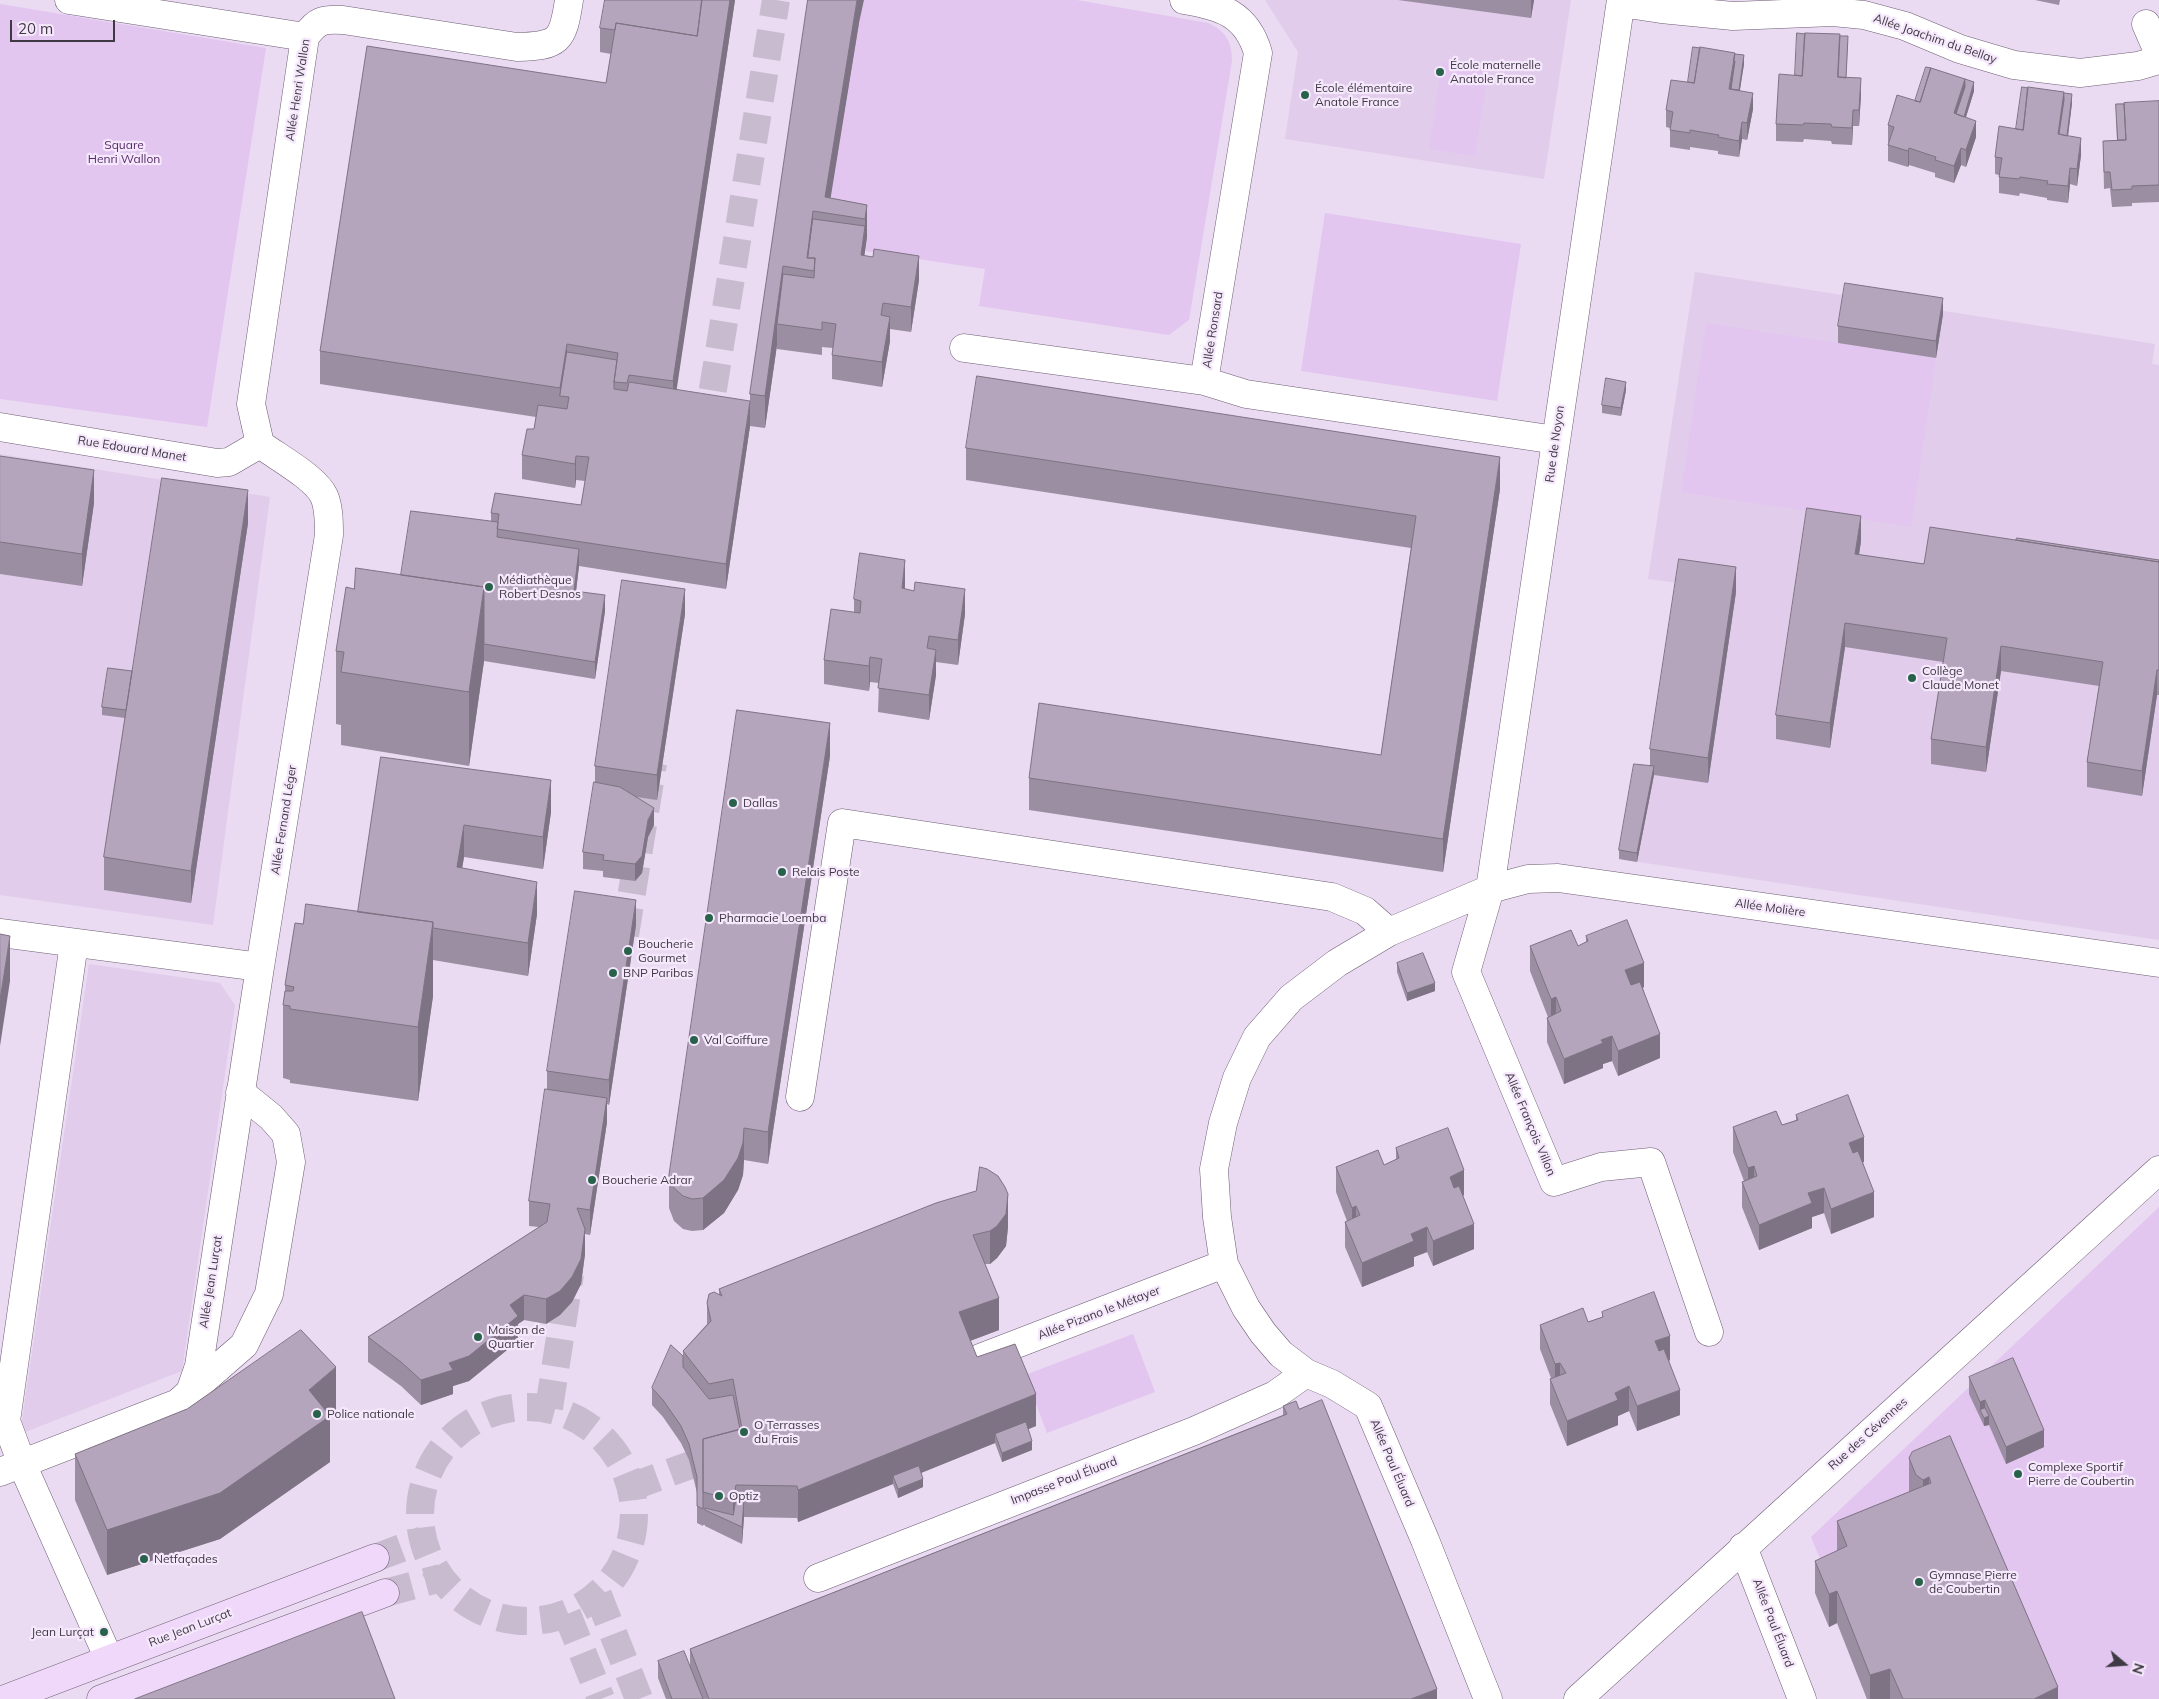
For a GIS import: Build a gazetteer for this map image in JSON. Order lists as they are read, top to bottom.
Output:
{
  "streets": {
    "street": [
      "Allée Joachim du Bellay",
      "Allée Henri Wallon",
      "Allée Ronsard",
      "Rue de Noyon",
      "Rue Edouard Manet",
      "Allée Fernand Léger",
      "Allée Molière",
      "Allée François Villon",
      "Allée Jean Lurçat",
      "Allée Pizano le Métayer",
      "Rue des Cévennes",
      "Allée Paul Éluard",
      "Impasse Paul Éluard",
      "Rue Jean Lurçat"
    ]
  },
  "crossings": [
    ["Allée Joachim du Bellay", "Rue de Noyon"],
    ["Allée Henri Wallon", "Rue Edouard Manet"],
    ["Allée Henri Wallon", "Allée Fernand Léger"],
    ["Allée Ronsard", "Rue de Noyon"],
    ["Rue de Noyon", "Allée Molière"],
    ["Rue de Noyon", "Allée François Villon"],
    ["Rue Edouard Manet", "Allée Fernand Léger"],
    ["Allée Fernand Léger", "Allée Jean Lurçat"],
    ["Allée Molière", "Allée François Villon"],
    ["Allée Molière", "Allée Paul Éluard"],
    ["Allée Pizano le Métayer", "Allée Paul Éluard"],
    ["Rue des Cévennes", "Allée Paul Éluard"],
    ["Allée Paul Éluard", "Impasse Paul Éluard"]
  ],
  "parks": ["Square Henri Wallon"],
  "places": [
    "École maternelle Anatole France",
    "École élémentaire Anatole France",
    "Médiathèque Robert Desnos",
    "Collège Claude Monet",
    "Dallas",
    "Relais Poste",
    "Pharmacie Loemba",
    "Boucherie Gourmet",
    "BNP Paribas",
    "Val Coiffure",
    "Boucherie Adrar",
    "Maison de Quartier",
    "Police nationale",
    "O Terrasses du Frais",
    "Complexe Sportif Pierre de Coubertin",
    "Optiz",
    "Netfaçades",
    "Gymnase Pierre de Coubertin",
    "Jean Lurçat"
  ],
  "scale_bar": "20 m",
  "north": "right"
}
